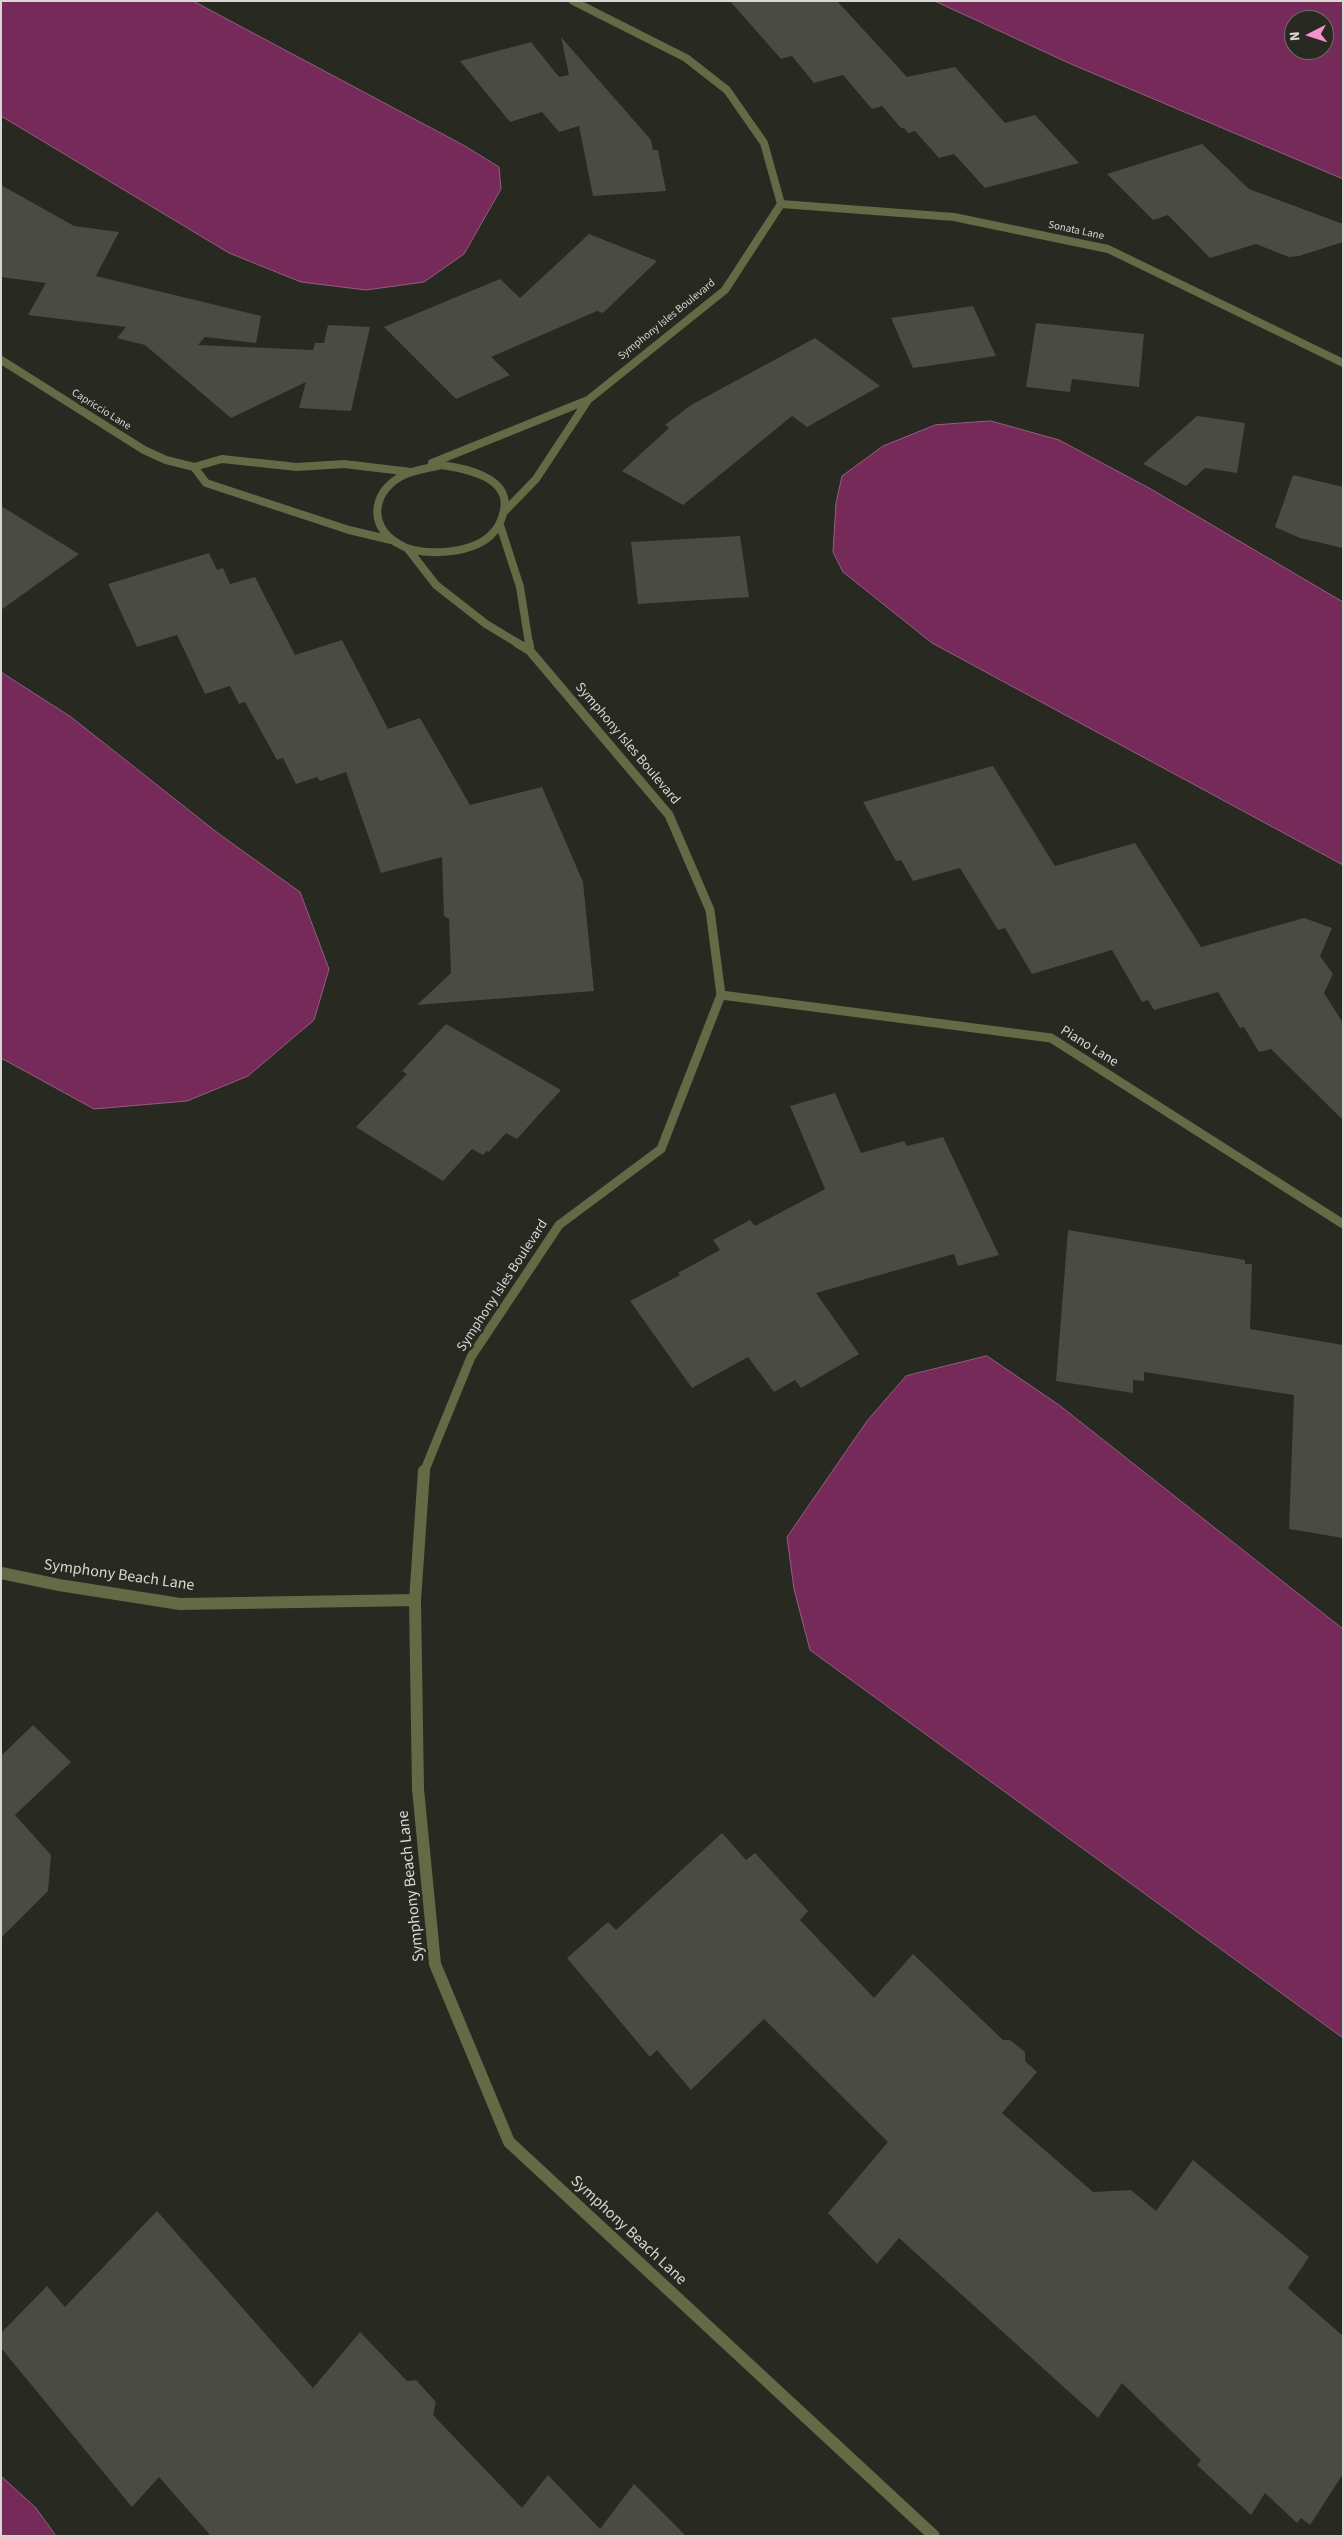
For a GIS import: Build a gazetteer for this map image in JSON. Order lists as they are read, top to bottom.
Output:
{
  "streets": {
    "street": [
      "Sonata Lane",
      "Symphony Isles Boulevard",
      "Capriccio Lane",
      "Piano Lane",
      "Symphony Beach Lane"
    ]
  },
  "crossings": [
    ["Sonata Lane", "Symphony Isles Boulevard"],
    ["Symphony Isles Boulevard", "Capriccio Lane"],
    ["Symphony Isles Boulevard", "Piano Lane"],
    ["Symphony Isles Boulevard", "Symphony Beach Lane"]
  ],
  "north": "left"
}
